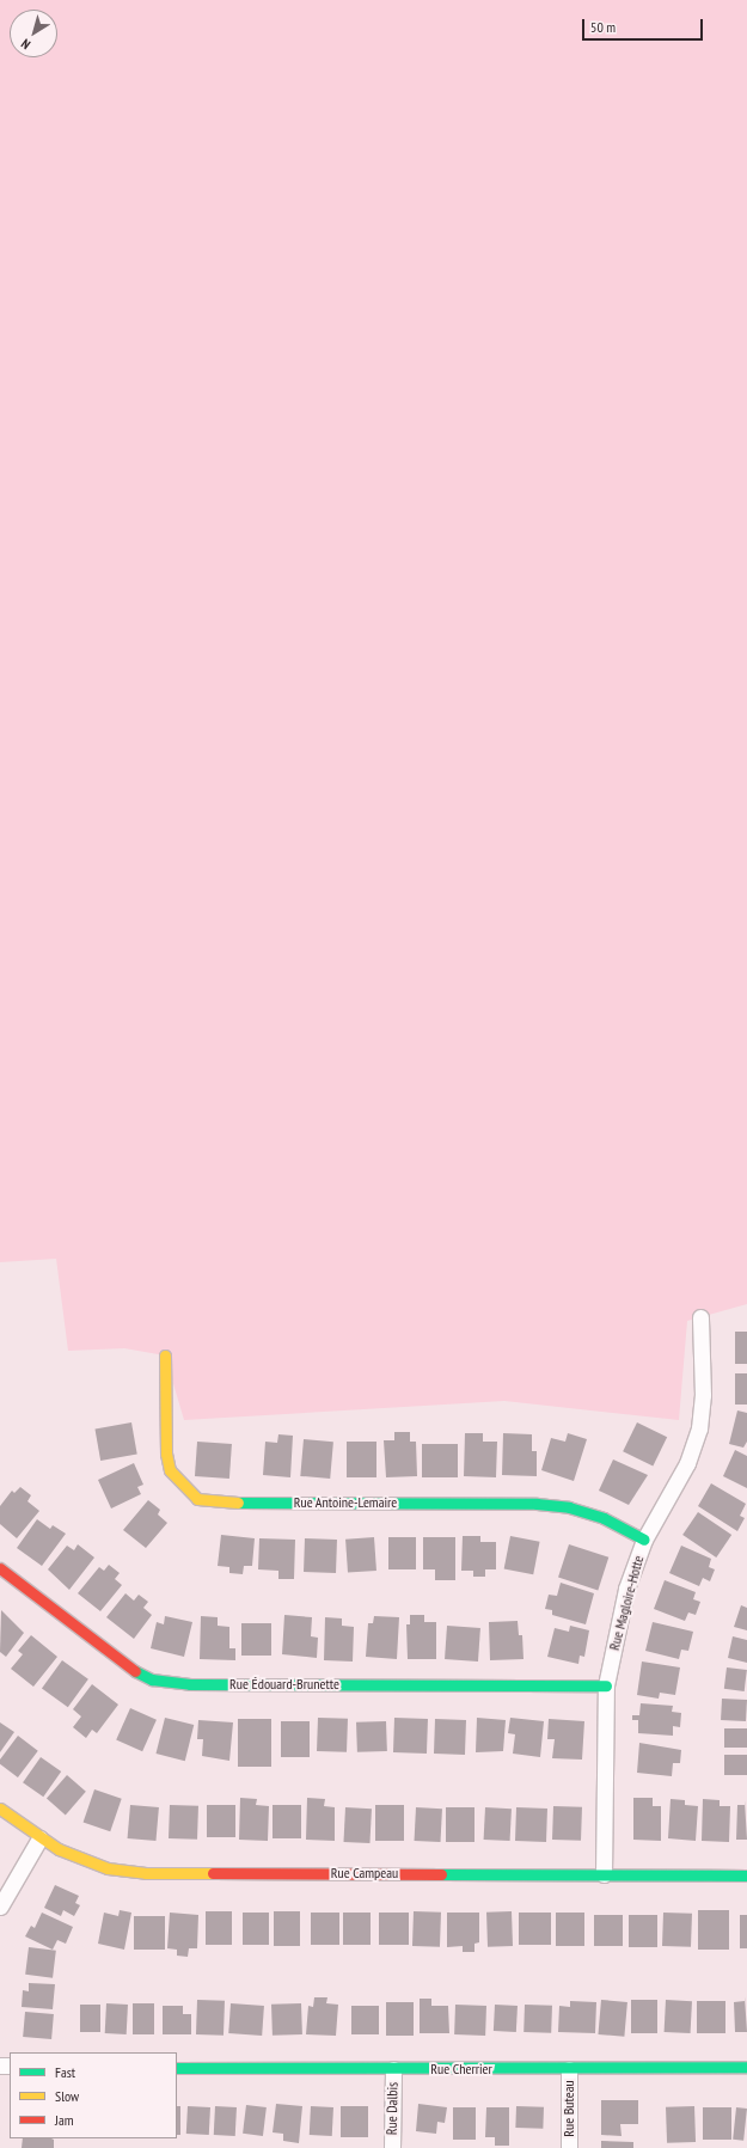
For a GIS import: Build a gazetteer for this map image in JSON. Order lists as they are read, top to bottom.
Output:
{
  "streets": {
    "street": [
      "Rue Antoine-Lemaire",
      "Rue Magloire-Hotte",
      "Rue Édouard-Brunette",
      "Rue Campeau",
      "Rue Cherrier",
      "Rue Dalbis",
      "Rue Buteau"
    ]
  },
  "crossings": [
    ["Rue Antoine-Lemaire", "Rue Magloire-Hotte"],
    ["Rue Magloire-Hotte", "Rue Édouard-Brunette"],
    ["Rue Magloire-Hotte", "Rue Campeau"],
    ["Rue Cherrier", "Rue Dalbis"],
    ["Rue Cherrier", "Rue Buteau"]
  ],
  "legend": ["Fast", "Slow", "Jam"],
  "scale_bar": "50 m",
  "north": "bottom left"
}
